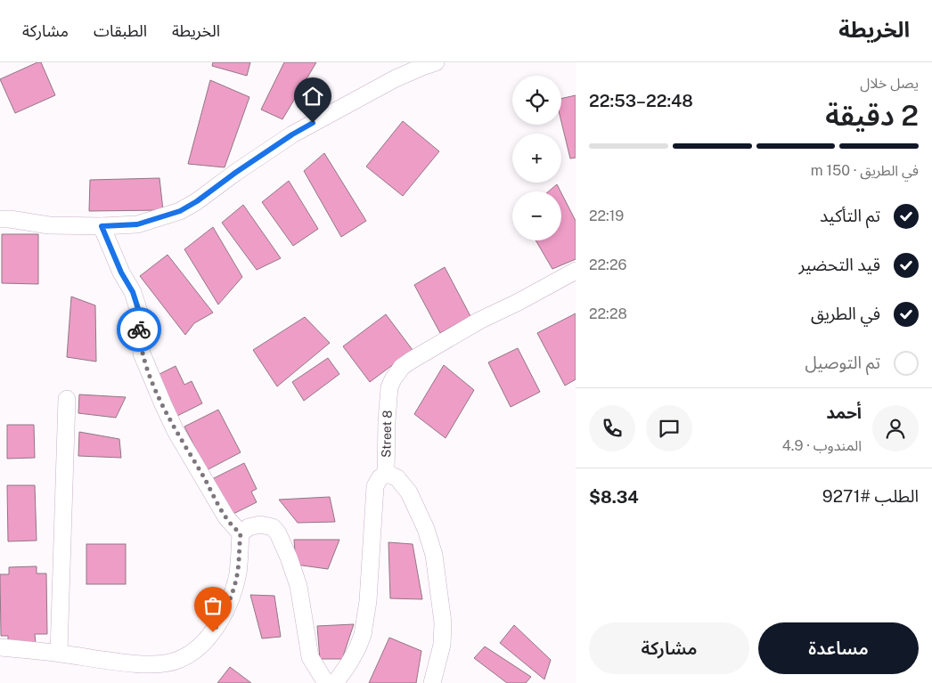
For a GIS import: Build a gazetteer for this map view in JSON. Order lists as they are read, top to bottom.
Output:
{
  "streets": {
    "street": ["Street 8"]
  },
  "page": {
    "header": "الخريطة",
    "nav": ["الخريطة", "الطبقات", "مشاركة"],
    "heading": ["2 دقيقة", "يصل خلال", "22:48–22:53"],
    "panel": [
      "أحمد",
      "المندوب · 4.9",
      "الطلب #9271",
      "$8.34"
    ],
    "map_buttons": ["+", "−"],
    "bar": "في الطريق · 150 m",
    "list": [
      ["تم التأكيد", "22:19"],
      ["قيد التحضير", "22:26"],
      ["في الطريق", "22:28"],
      "تم التوصيل"
    ],
    "buttons": ["مساعدة", "مشاركة"]
  }
}
